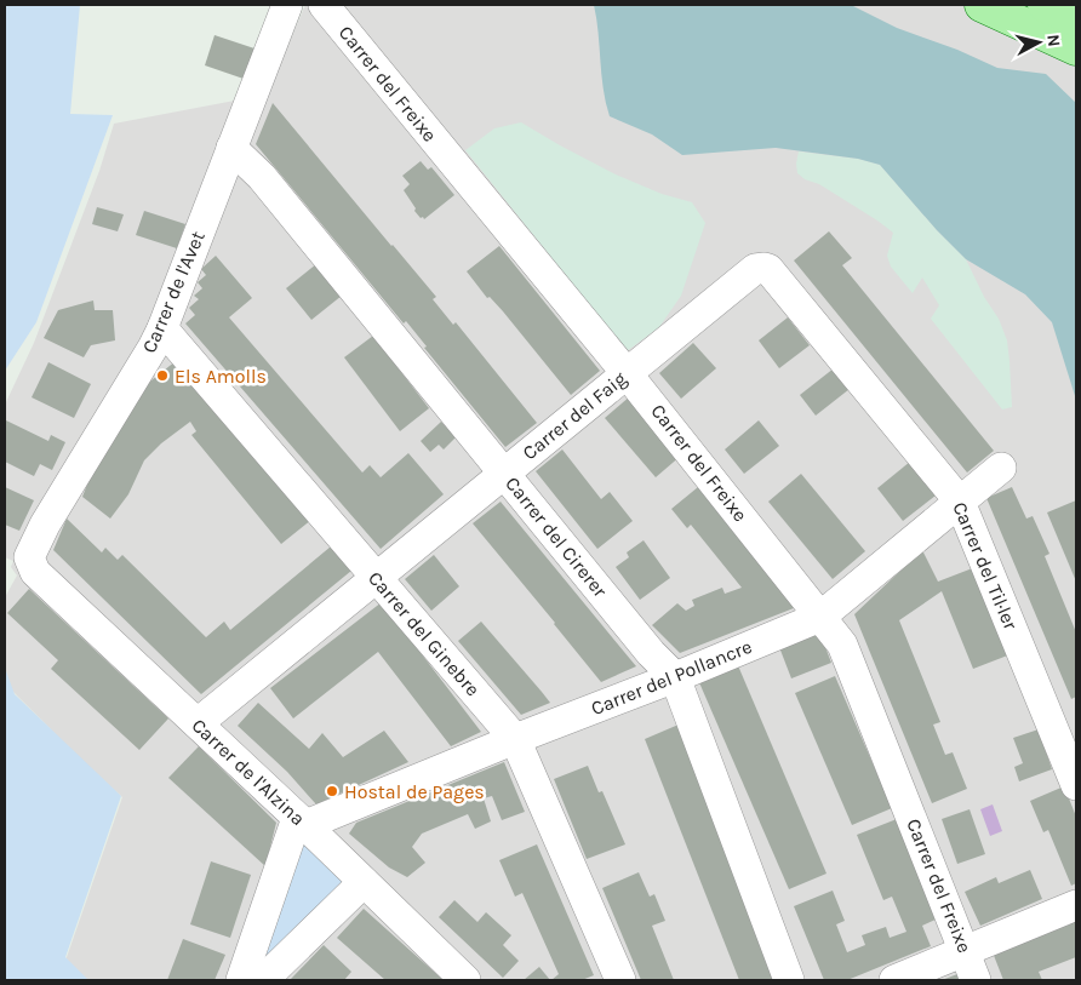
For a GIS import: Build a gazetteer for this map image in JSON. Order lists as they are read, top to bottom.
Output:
{
  "streets": {
    "street": [
      "Carrer del Freixe",
      "Carrer de l'Avet",
      "Carrer del Faig",
      "Carrer del Cirerer",
      "Carrer del Til·ler",
      "Carrer del Ginebre",
      "Carrer del Pollancre",
      "Carrer de l'Alzina"
    ]
  },
  "crossings": [
    ["Carrer del Freixe", "Carrer del Faig"],
    ["Carrer del Freixe", "Carrer del Pollancre"],
    ["Carrer de l'Avet", "Carrer del Cirerer"],
    ["Carrer de l'Avet", "Carrer del Ginebre"],
    ["Carrer de l'Avet", "Carrer de l'Alzina"],
    ["Carrer del Faig", "Carrer del Cirerer"],
    ["Carrer del Faig", "Carrer del Til·ler"],
    ["Carrer del Faig", "Carrer del Ginebre"],
    ["Carrer del Faig", "Carrer de l'Alzina"],
    ["Carrer del Cirerer", "Carrer del Pollancre"],
    ["Carrer del Til·ler", "Carrer del Pollancre"],
    ["Carrer del Ginebre", "Carrer del Pollancre"],
    ["Carrer del Pollancre", "Carrer de l'Alzina"]
  ],
  "places": ["Els Amolls", "Hostal de Pages"],
  "north": "right"
}
